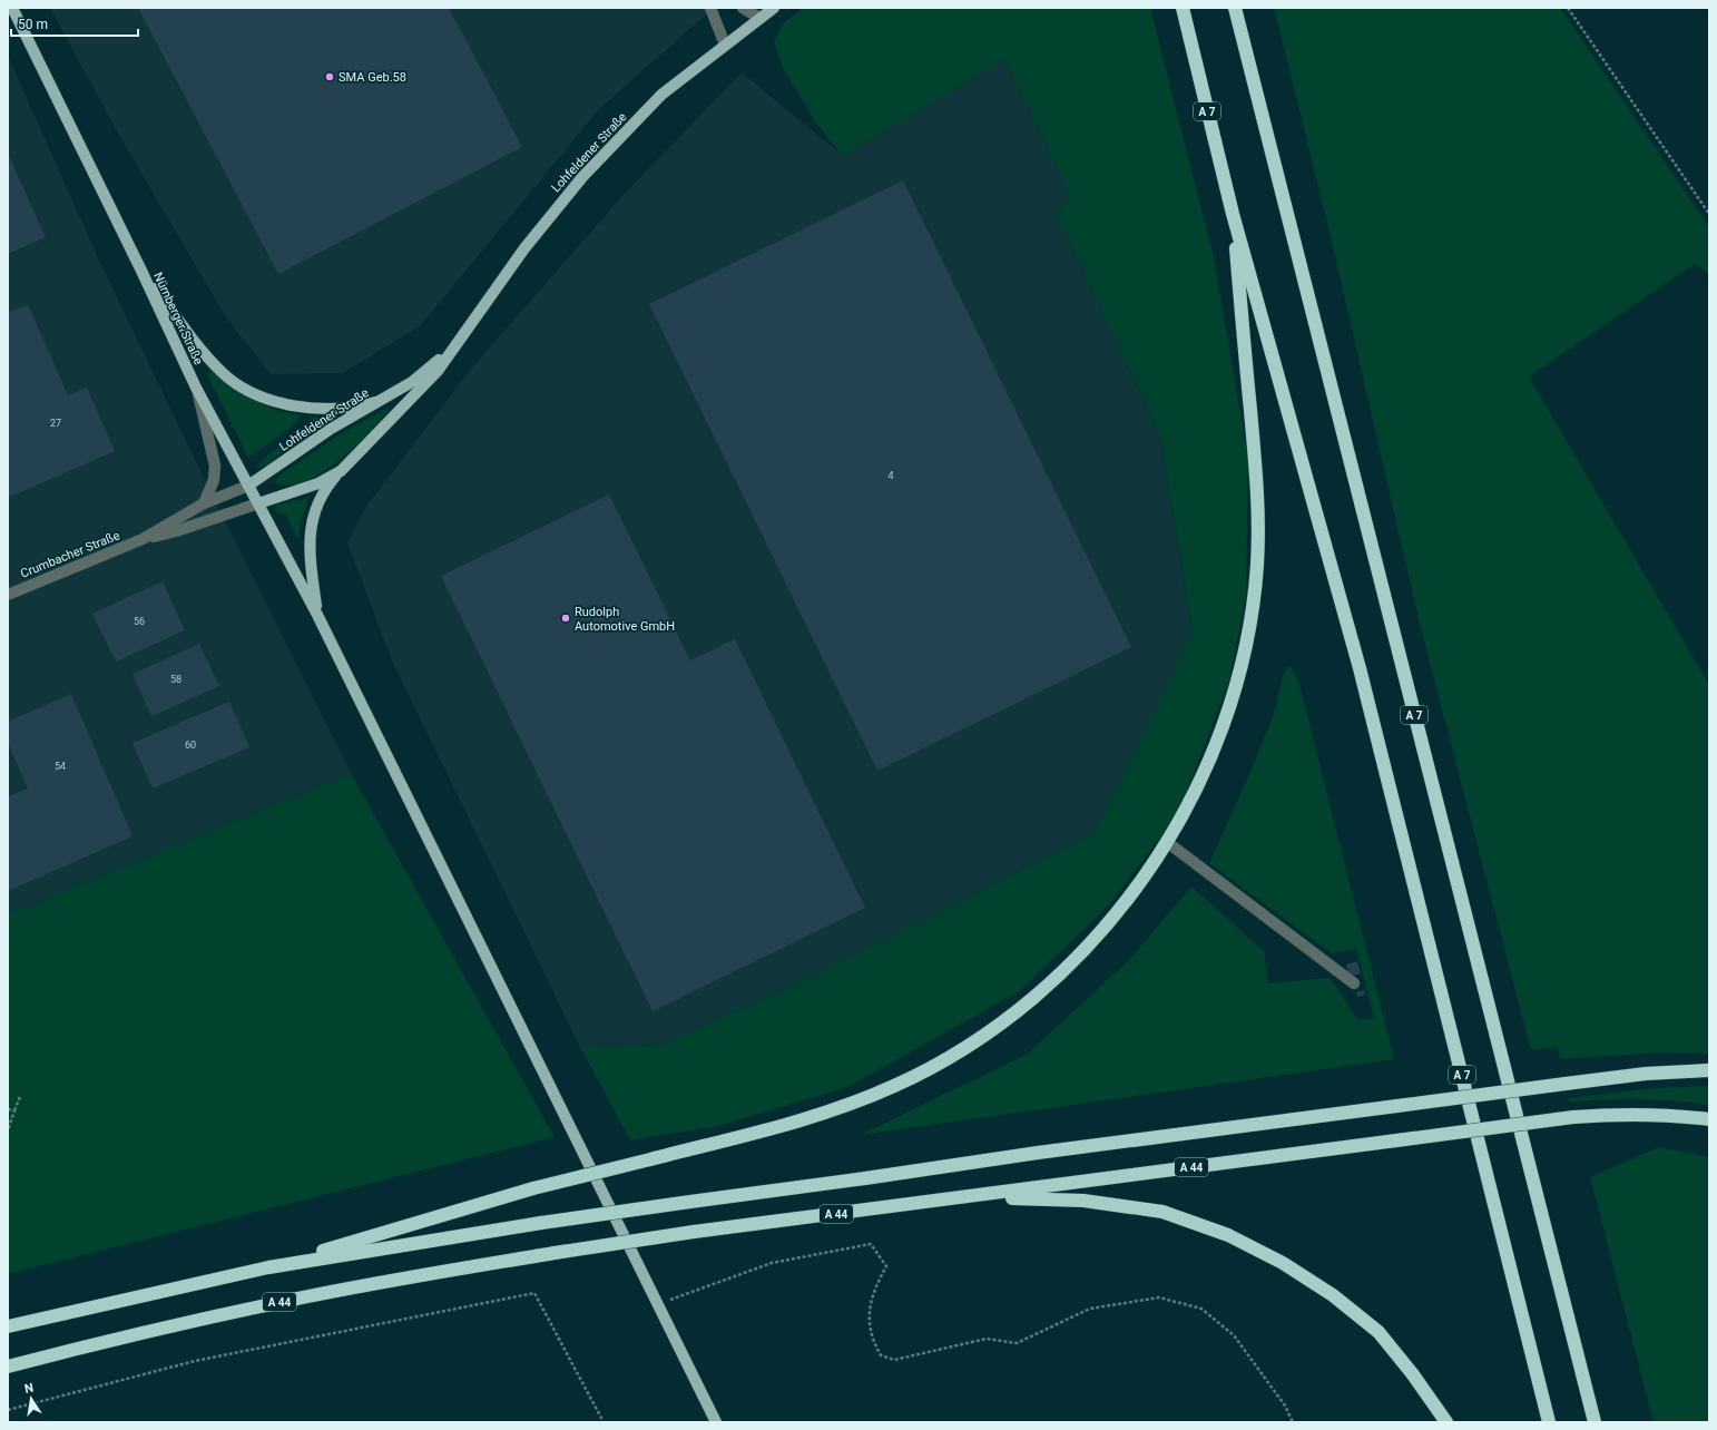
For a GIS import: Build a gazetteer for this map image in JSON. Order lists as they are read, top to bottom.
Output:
{
  "streets": {
    "highway": ["A 7", "A 44"],
    "main road": ["Lohfeldener Straße", "Nürnberger Straße"],
    "street": ["Crumbacher Straße"]
  },
  "crossings": [
    ["Lohfeldener Straße", "Nürnberger Straße"],
    ["Lohfeldener Straße", "Crumbacher Straße"],
    ["Nürnberger Straße", "Crumbacher Straße"]
  ],
  "places": ["SMA Geb.58", "Rudolph Automotive GmbH"],
  "house_numbers": [
    "27",
    "4",
    "56",
    "58",
    "60",
    "54"
  ],
  "scale_bar": "50 m",
  "north": "top"
}
